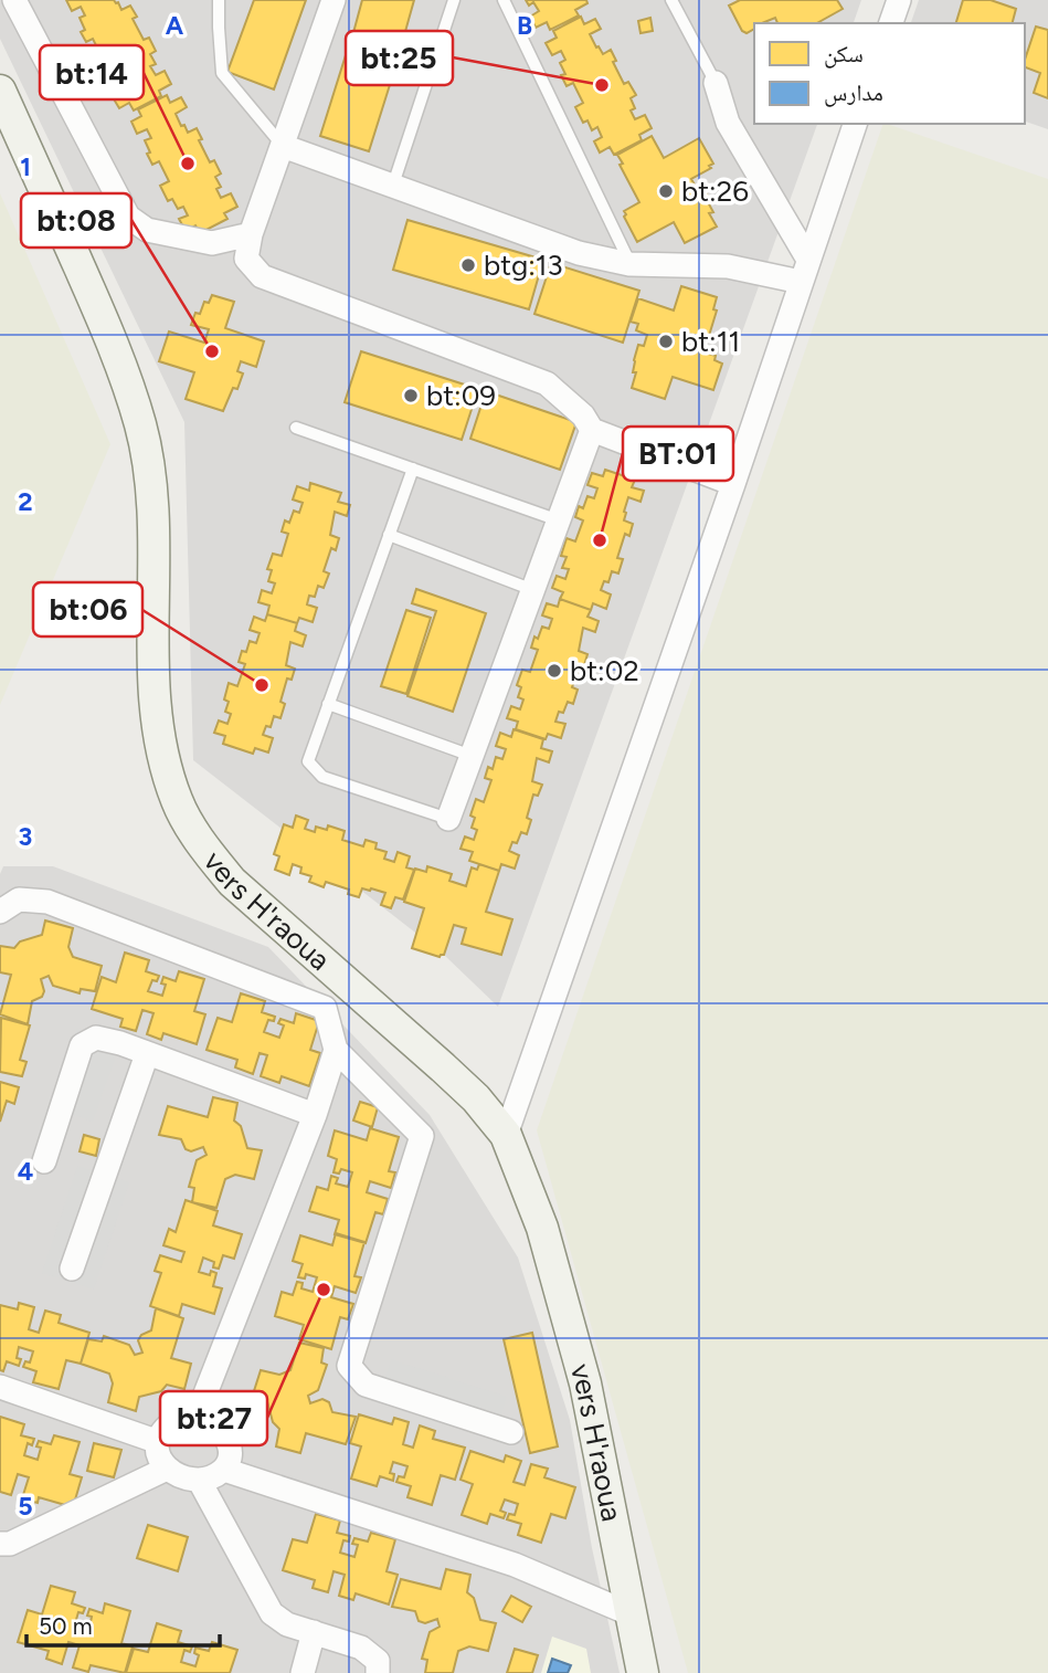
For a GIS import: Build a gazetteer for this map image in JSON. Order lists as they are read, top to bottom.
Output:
{
  "streets": {
    "street": ["vers H'raoua"]
  },
  "places": [
    "bt:25",
    "bt:14",
    "bt:26",
    "btg:13",
    "bt:11",
    "bt:08",
    "bt:09",
    "BT:01",
    "bt:02",
    "bt:06",
    "bt:27"
  ],
  "legend": ["سكن", "مدارس"],
  "scale_bar": "50 m",
  "grid": {
    "columns": ["A", "B"],
    "rows": [
      "1",
      "2",
      "3",
      "4",
      "5"
    ]
  }
}
